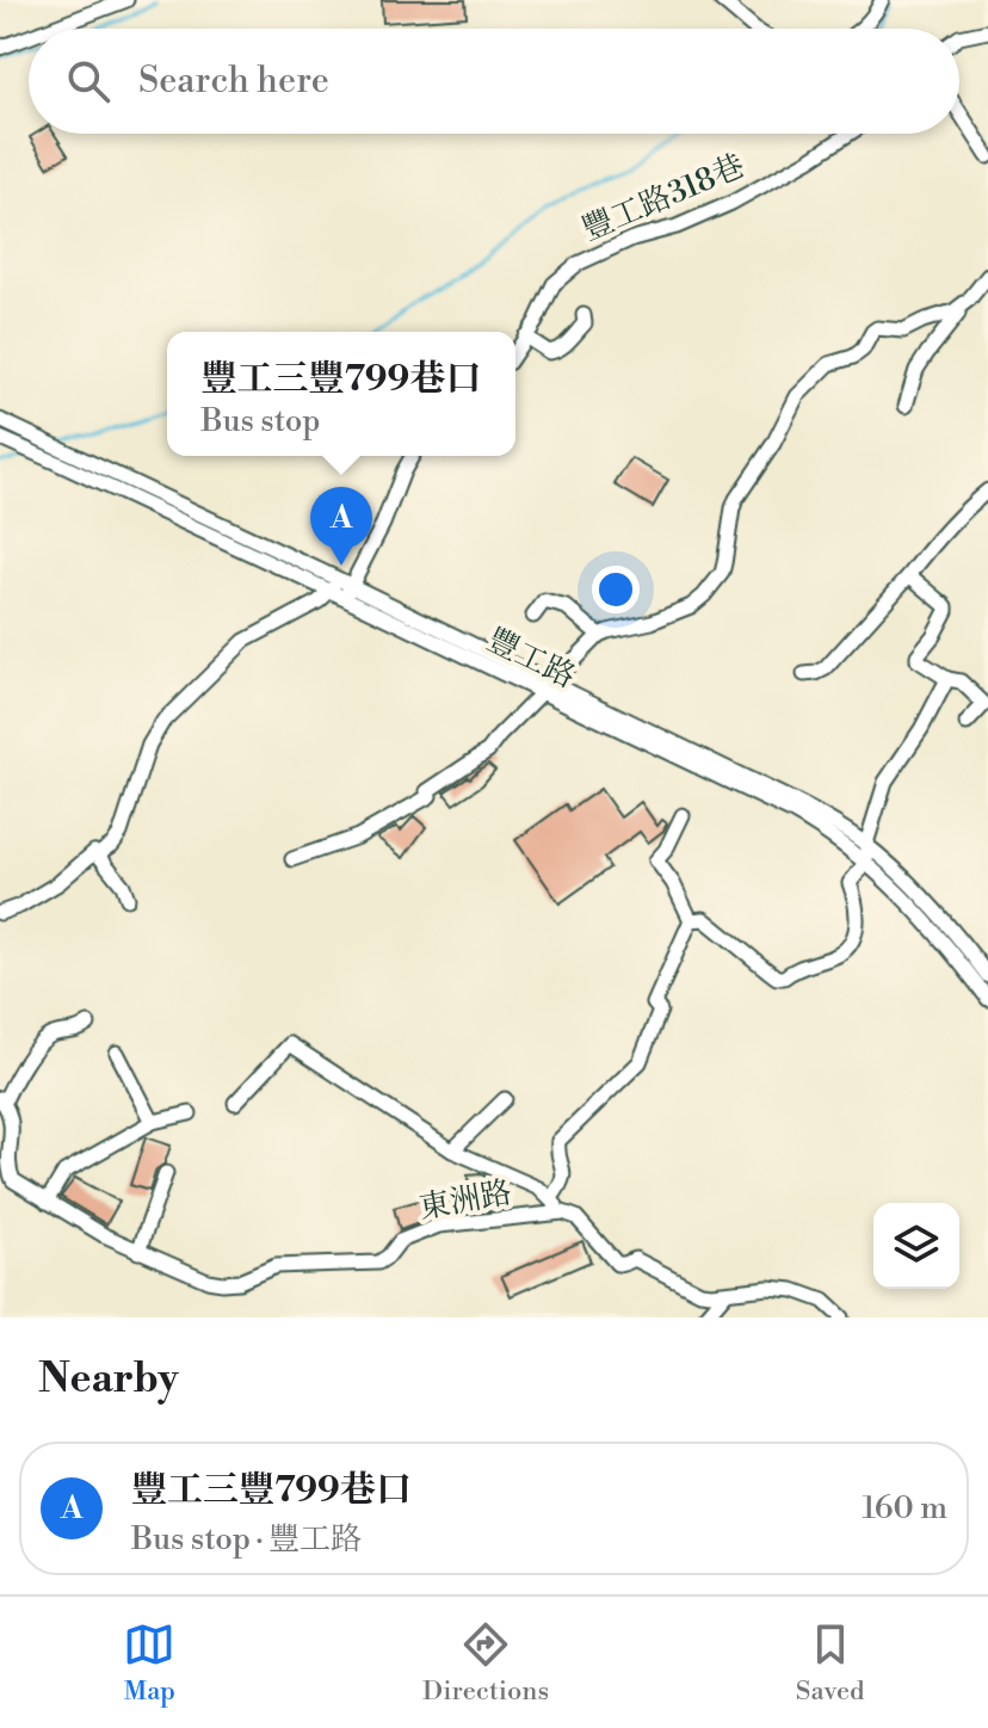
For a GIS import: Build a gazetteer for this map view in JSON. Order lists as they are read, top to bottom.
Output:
{
  "streets": {
    "street": ["豐工路318巷", "豐工路", "東洲路"]
  },
  "page": {
    "search": "Search here",
    "popup": ["豐工三豐799巷口", "Bus stop"],
    "pins": "A",
    "heading": "Nearby",
    "list": [
      {
        "mark": "A",
        "name": "豐工三豐799巷口",
        "note": "Bus stop · 豐工路",
        "value": "160 m"
      }
    ],
    "nav": ["Map", "Directions", "Saved"]
  }
}
